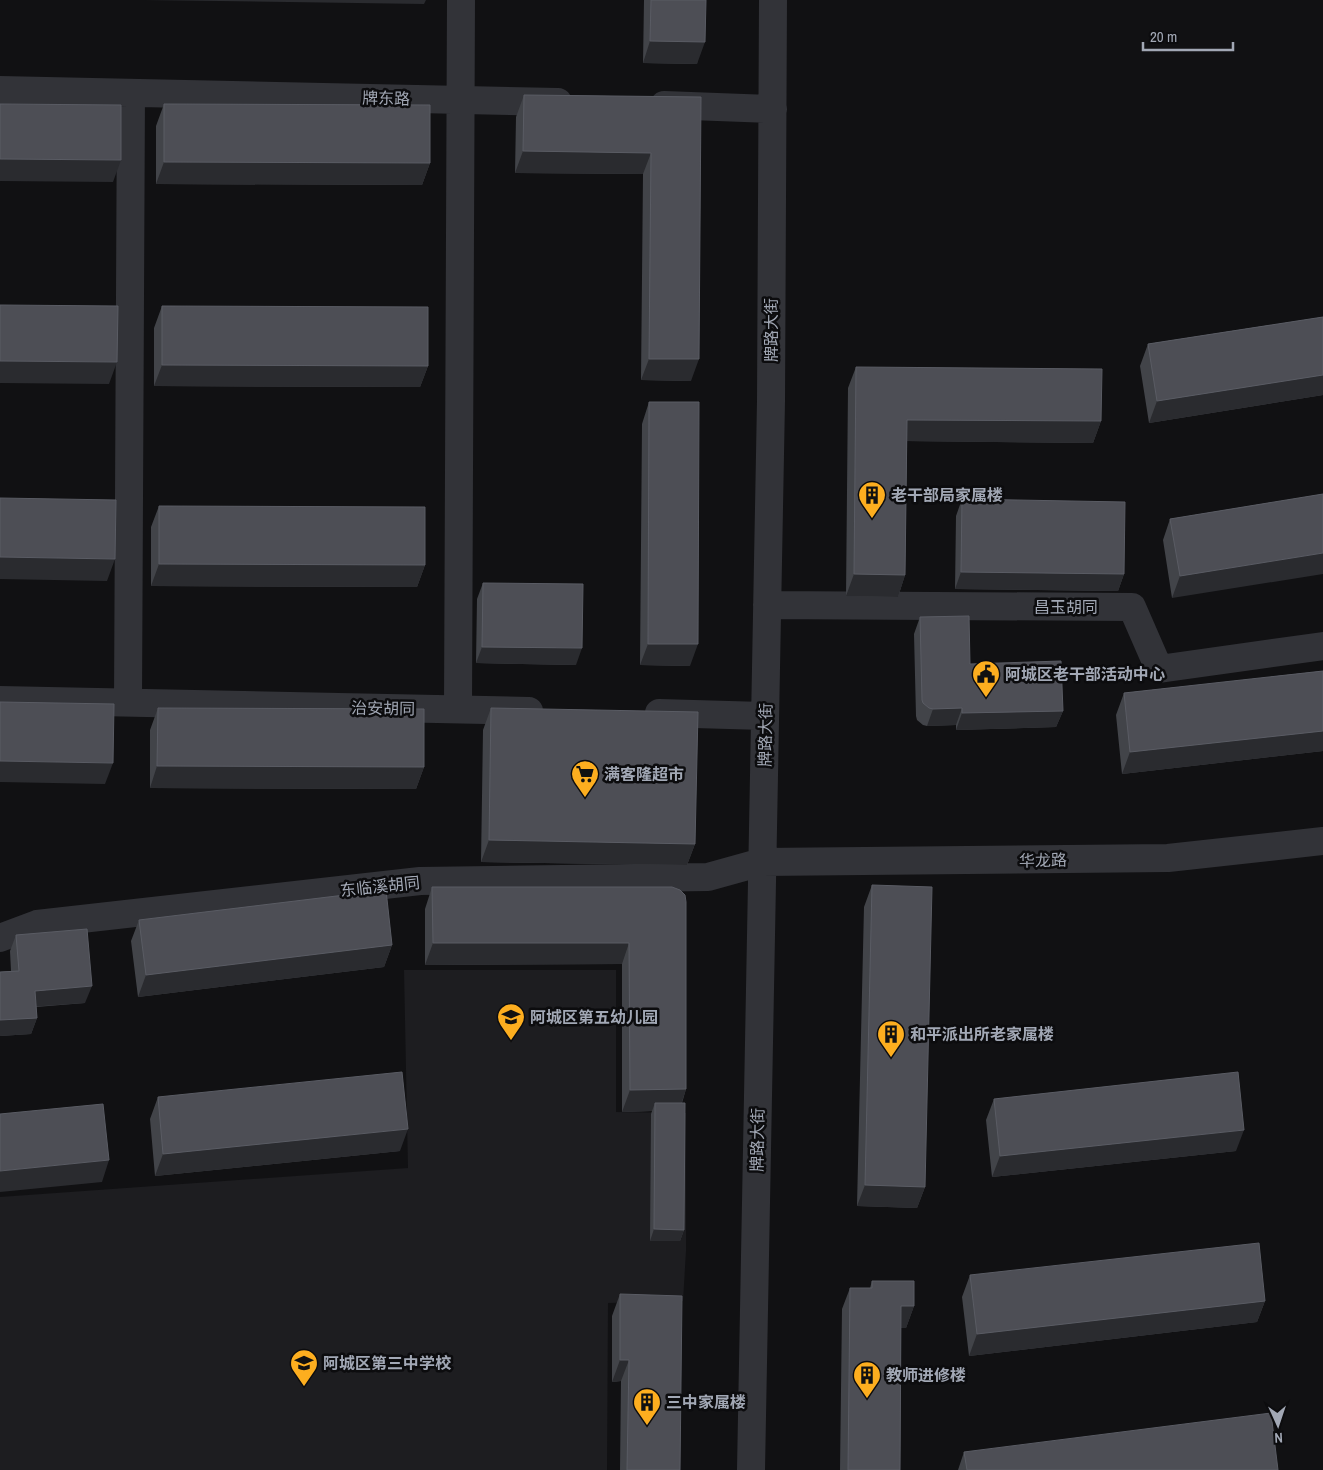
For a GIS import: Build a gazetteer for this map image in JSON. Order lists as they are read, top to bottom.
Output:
{
  "streets": {
    "street": [
      "牌东路",
      "牌路大街",
      "昌玉胡同",
      "治安胡同",
      "华龙路",
      "东临溪胡同"
    ]
  },
  "crossings": [
    ["牌路大街", "昌玉胡同"],
    ["牌路大街", "华龙路"],
    ["牌路大街", "东临溪胡同"],
    ["华龙路", "东临溪胡同"]
  ],
  "places": {
    "building": [
      "老干部局家属楼",
      "和平派出所老家属楼",
      "教师进修楼",
      "三中家属楼"
    ],
    "public building": ["阿城区老干部活动中心"],
    "supermarket": ["满客隆超市"],
    "school or university": ["阿城区第五幼儿园", "阿城区第三中学校"]
  },
  "scale_bar": "20 m",
  "north": "bottom"
}
